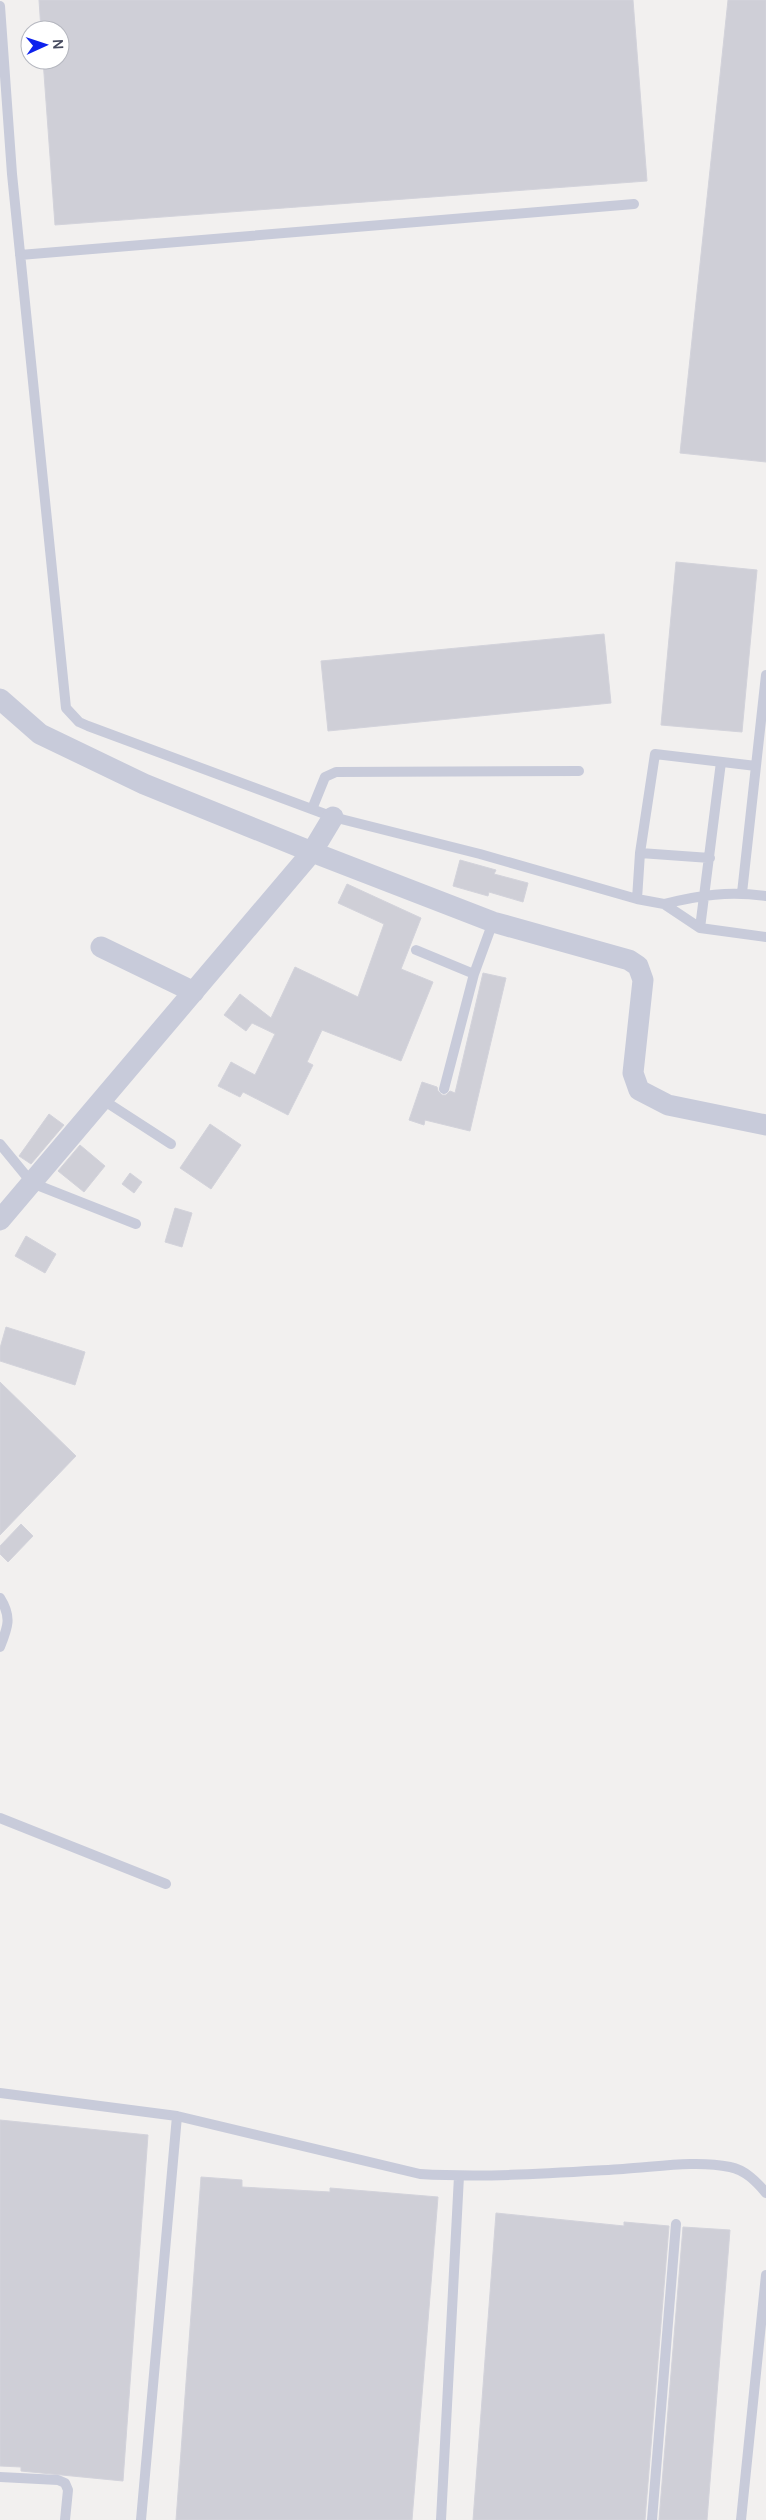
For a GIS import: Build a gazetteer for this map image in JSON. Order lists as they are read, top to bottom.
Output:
{
  "north": "right"
}
